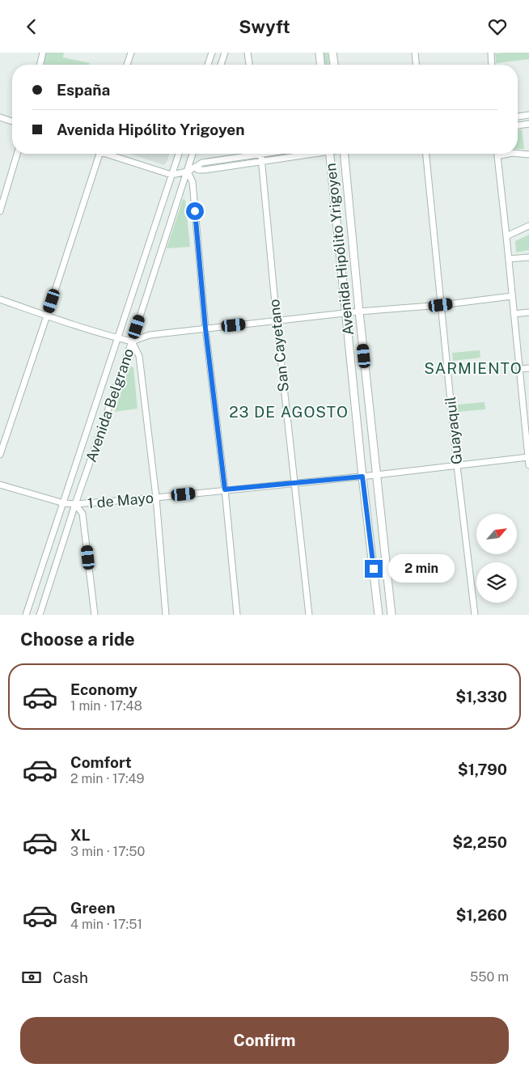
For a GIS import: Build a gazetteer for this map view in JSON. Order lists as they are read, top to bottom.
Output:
{
  "streets": {
    "street": [
      "Avenida Hipólito Yrigoyen",
      "San Cayetano",
      "Avenida Belgrano",
      "Guayaquil",
      "1 de Mayo"
    ]
  },
  "crossings": [
    ["Avenida Hipólito Yrigoyen", "1 de Mayo"],
    ["San Cayetano", "1 de Mayo"],
    ["Avenida Belgrano", "1 de Mayo"],
    ["Guayaquil", "1 de Mayo"]
  ],
  "districts": ["SARMIENTO", "23 DE AGOSTO"],
  "north": "top right",
  "page": {
    "header": "Swyft",
    "banner": ["España", "Avenida Hipólito Yrigoyen"],
    "bubble": "2 min",
    "heading": "Choose a ride",
    "list": [
      {
        "name": "Economy",
        "note": "1 min · 17:48",
        "value": "$1,330"
      },
      {
        "name": "Comfort",
        "note": "2 min · 17:49",
        "value": "$1,790"
      },
      {
        "name": "XL",
        "note": "3 min · 17:50",
        "value": "$2,250"
      },
      {
        "name": "Green",
        "note": "4 min · 17:51",
        "value": "$1,260"
      }
    ],
    "pay": ["Cash", "550 m"],
    "buttons": "Confirm"
  }
}
